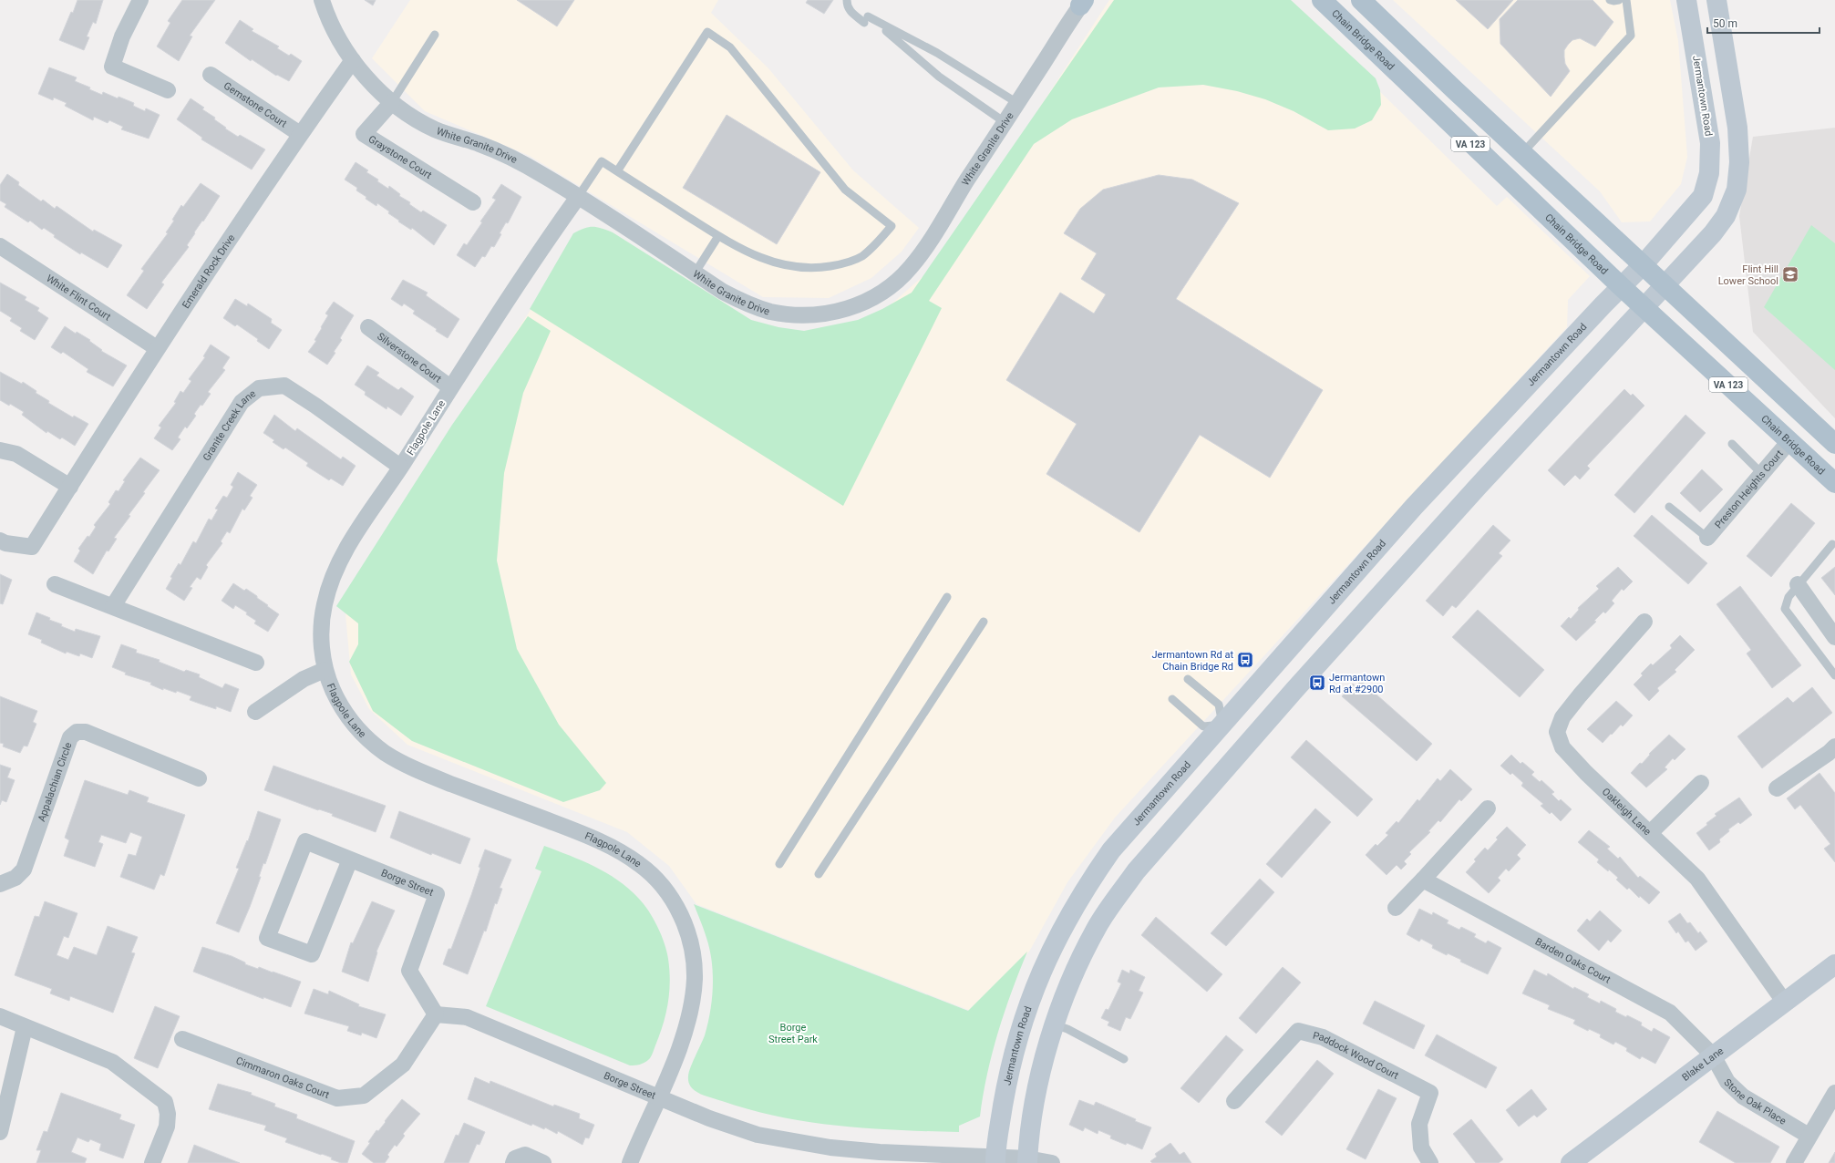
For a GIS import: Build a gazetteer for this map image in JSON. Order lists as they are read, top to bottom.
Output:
{
  "streets": {
    "main road": [
      "Chain Bridge Road",
      "Jermantown Road",
      "VA 123",
      "Blake Lane"
    ],
    "street": [
      "Gemstone Court",
      "White Granite Drive",
      "Graystone Court",
      "Emerald Rock Drive",
      "White Flint Court",
      "Silverstone Court",
      "Granite Creek Lane",
      "Flagpole Lane",
      "Preston Heights Court",
      "Appalachian Circle",
      "Oakleigh Lane",
      "Borge Street",
      "Barden Oaks Court",
      "Paddock Wood Court",
      "Cimmaron Oaks Court",
      "Stone Oak Place"
    ]
  },
  "crossings": [
    ["Chain Bridge Road", "Jermantown Road"],
    ["Chain Bridge Road", "Preston Heights Court"],
    ["Jermantown Road", "VA 123"],
    ["Jermantown Road", "Borge Street"],
    ["Gemstone Court", "Emerald Rock Drive"],
    ["White Granite Drive", "Graystone Court"],
    ["White Granite Drive", "Emerald Rock Drive"],
    ["White Granite Drive", "Flagpole Lane"],
    ["Emerald Rock Drive", "White Flint Court"],
    ["Silverstone Court", "Flagpole Lane"],
    ["Granite Creek Lane", "Flagpole Lane"],
    ["Flagpole Lane", "Borge Street"],
    ["Oakleigh Lane", "Blake Lane"],
    ["Borge Street", "Cimmaron Oaks Court"],
    ["Barden Oaks Court", "Blake Lane"],
    ["Barden Oaks Court", "Stone Oak Place"],
    ["Blake Lane", "Stone Oak Place"]
  ],
  "parks": ["Borge Street Park"],
  "places": {
    "school or university": ["Flint Hill Lower School"],
    "bus stop": ["Jermantown Rd at Chain Bridge Rd", "Jermantown Rd at #2900"]
  },
  "scale_bar": "50 m"
}
